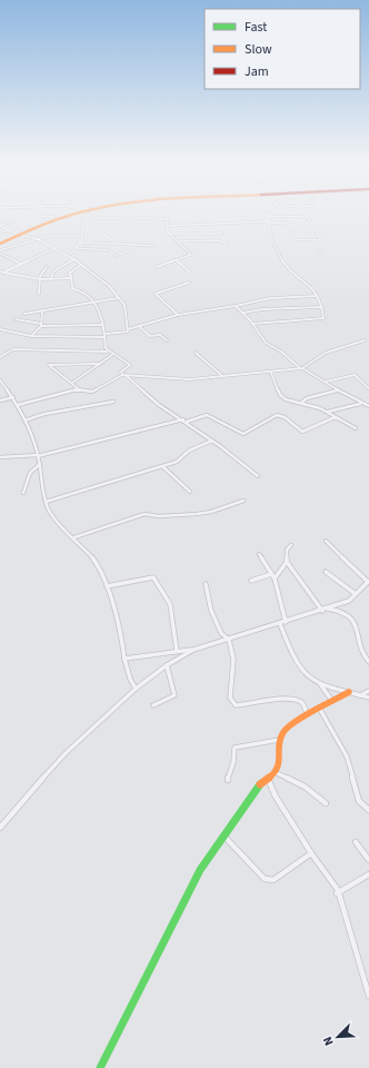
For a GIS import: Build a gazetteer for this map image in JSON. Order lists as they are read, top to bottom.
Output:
{
  "legend": ["Fast", "Slow", "Jam"],
  "north": "bottom left"
}
